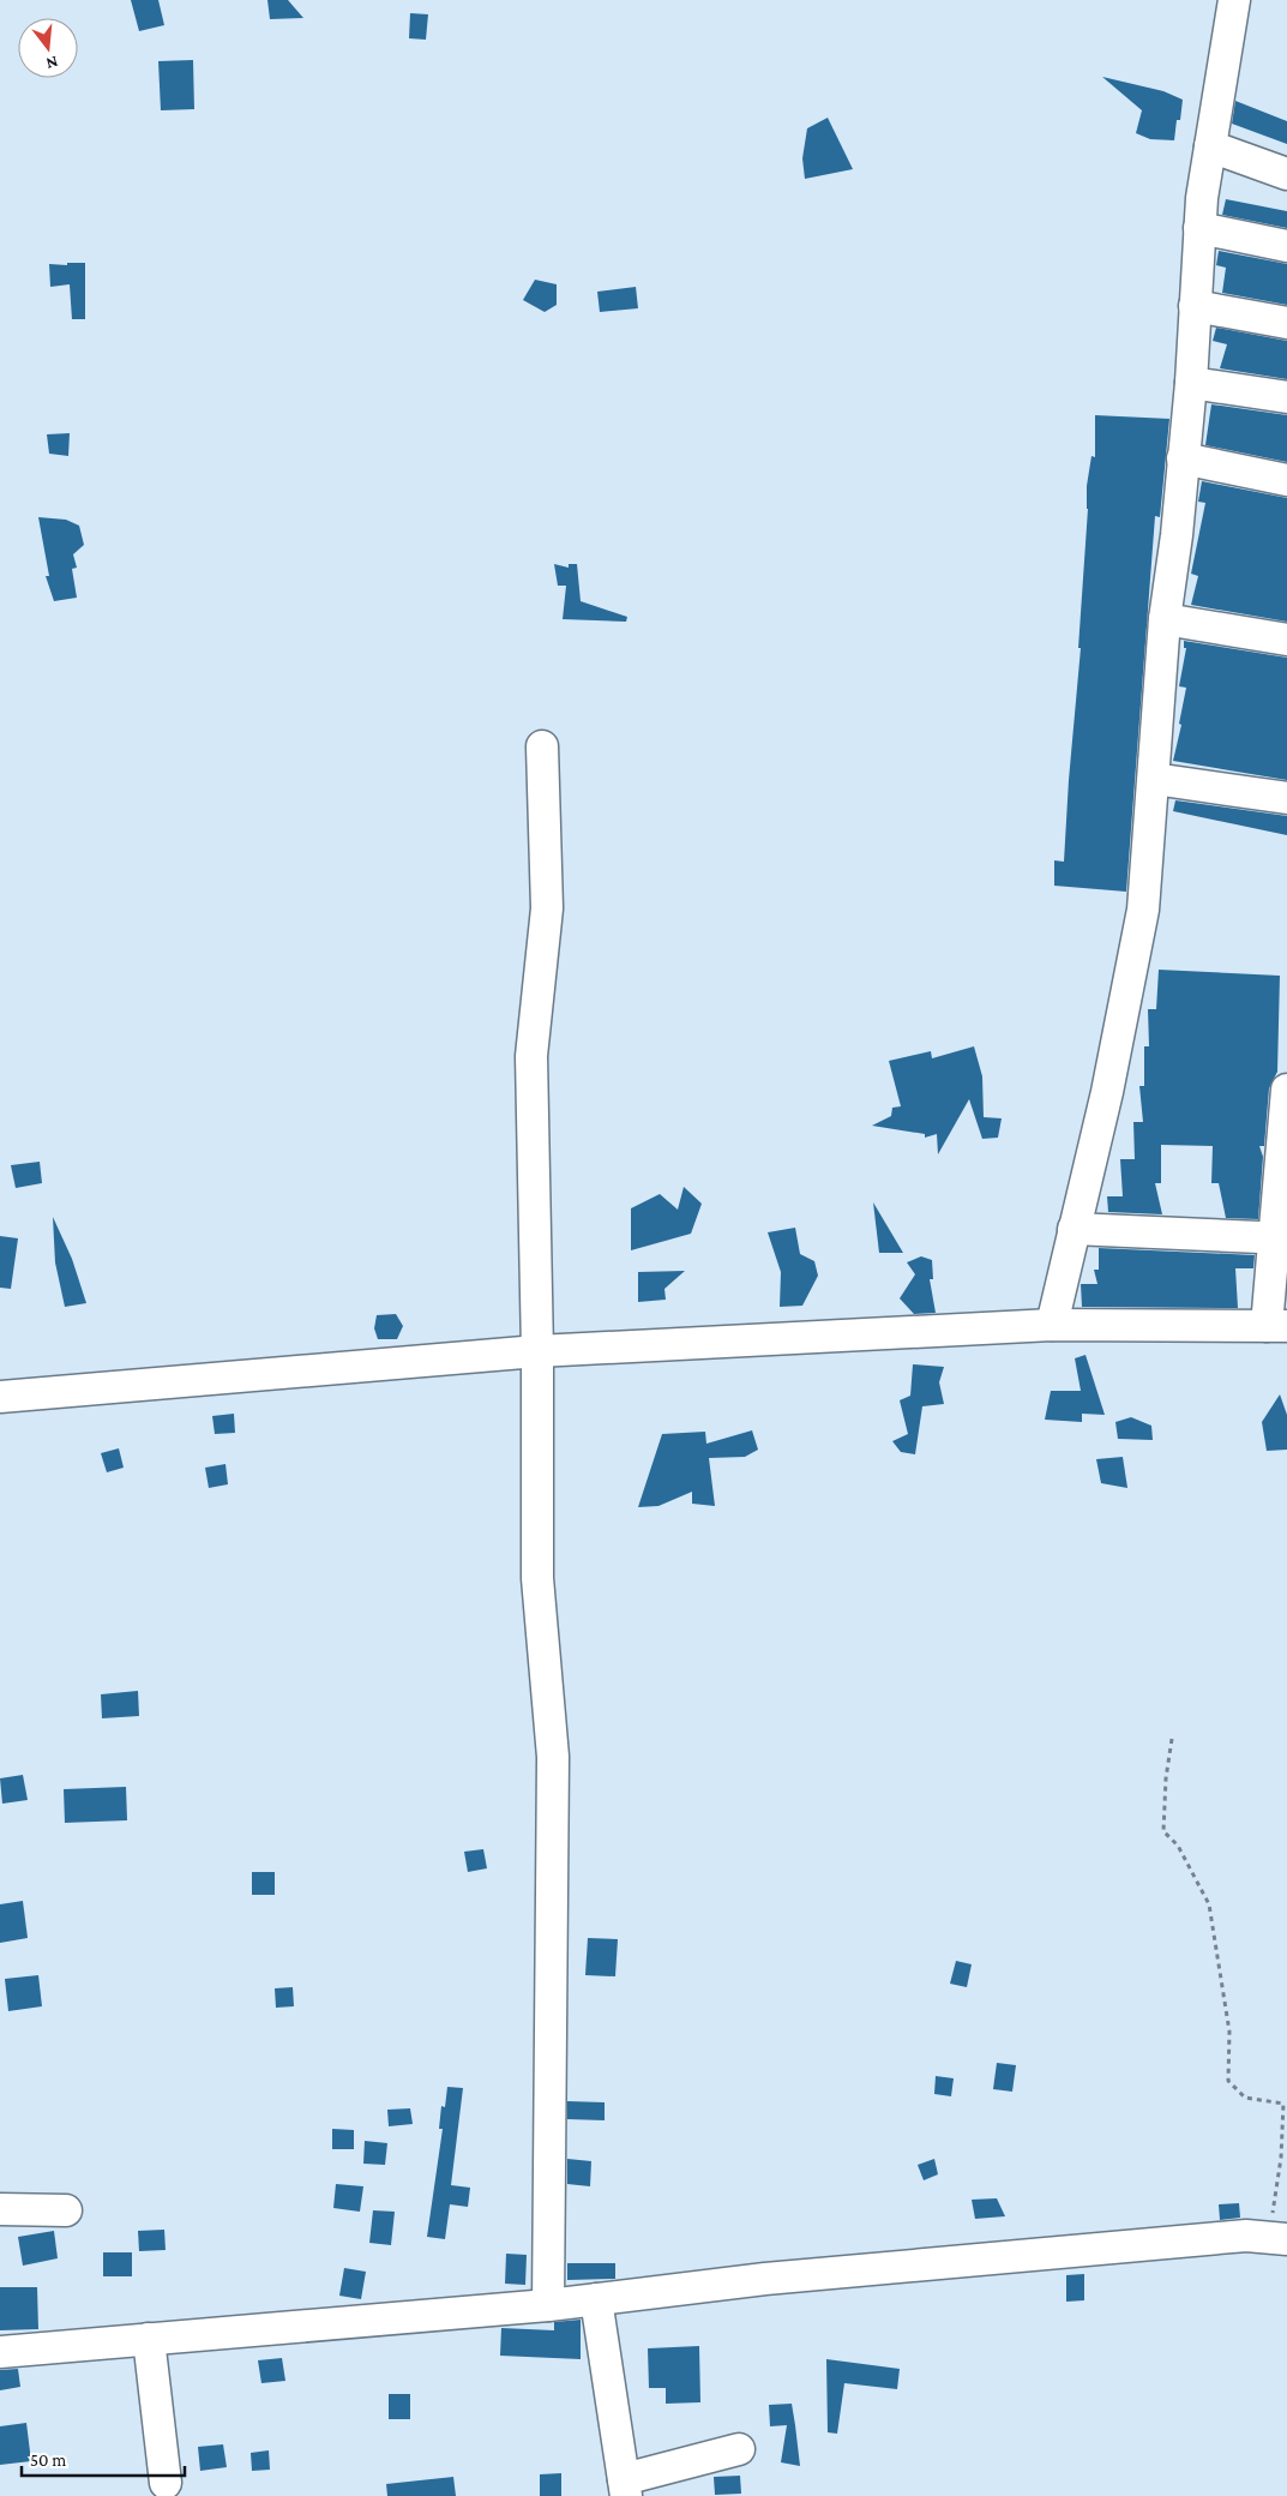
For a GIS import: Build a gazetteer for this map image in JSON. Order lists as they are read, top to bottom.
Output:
{
  "scale_bar": "50 m",
  "north": "bottom"
}
